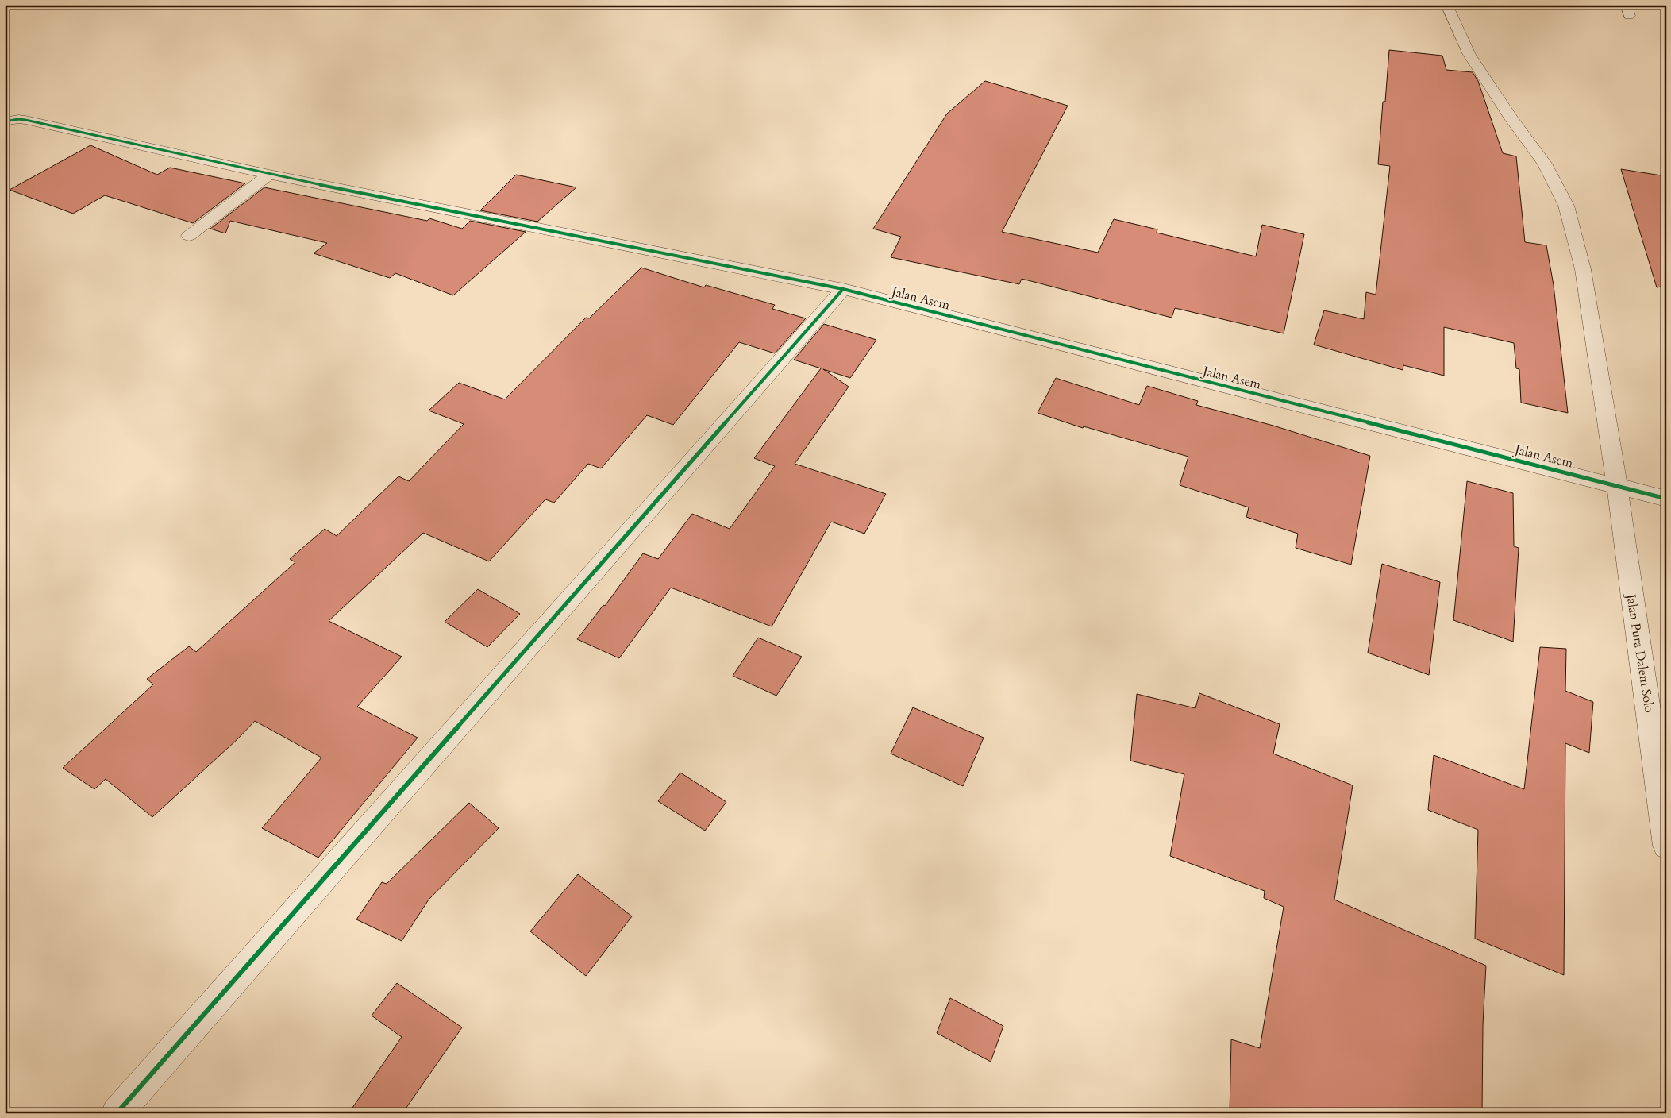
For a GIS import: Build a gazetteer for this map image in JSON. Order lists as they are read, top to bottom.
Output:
{
  "streets": {
    "street": ["Jalan Asem", "Jalan Pura Dalem Solo"]
  },
  "crossings": [
    ["Jalan Asem", "Jalan Pura Dalem Solo"]
  ]
}
